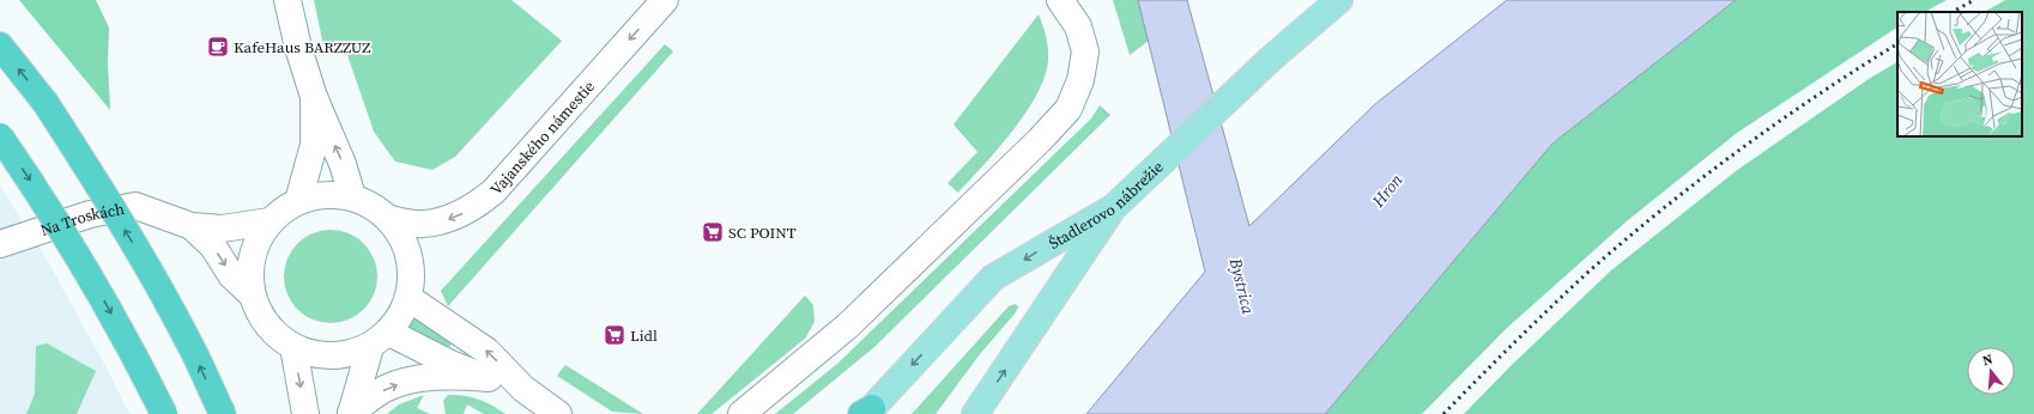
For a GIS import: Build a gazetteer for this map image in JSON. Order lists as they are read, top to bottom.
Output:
{
  "streets": {
    "main road": ["Štadlerovo nábrežie"],
    "street": ["Vajanského námestie", "Na Troskách"]
  },
  "crossings": [
    ["Vajanského námestie", "Na Troskách"]
  ],
  "one_way": ["Vajanského námestie"],
  "water": ["Hron", "Bystrica"],
  "places": {
    "cafe": ["KafeHaus BARZZUZ"],
    "supermarket": ["SC POINT", "Lidl"]
  },
  "north": "top"
}
